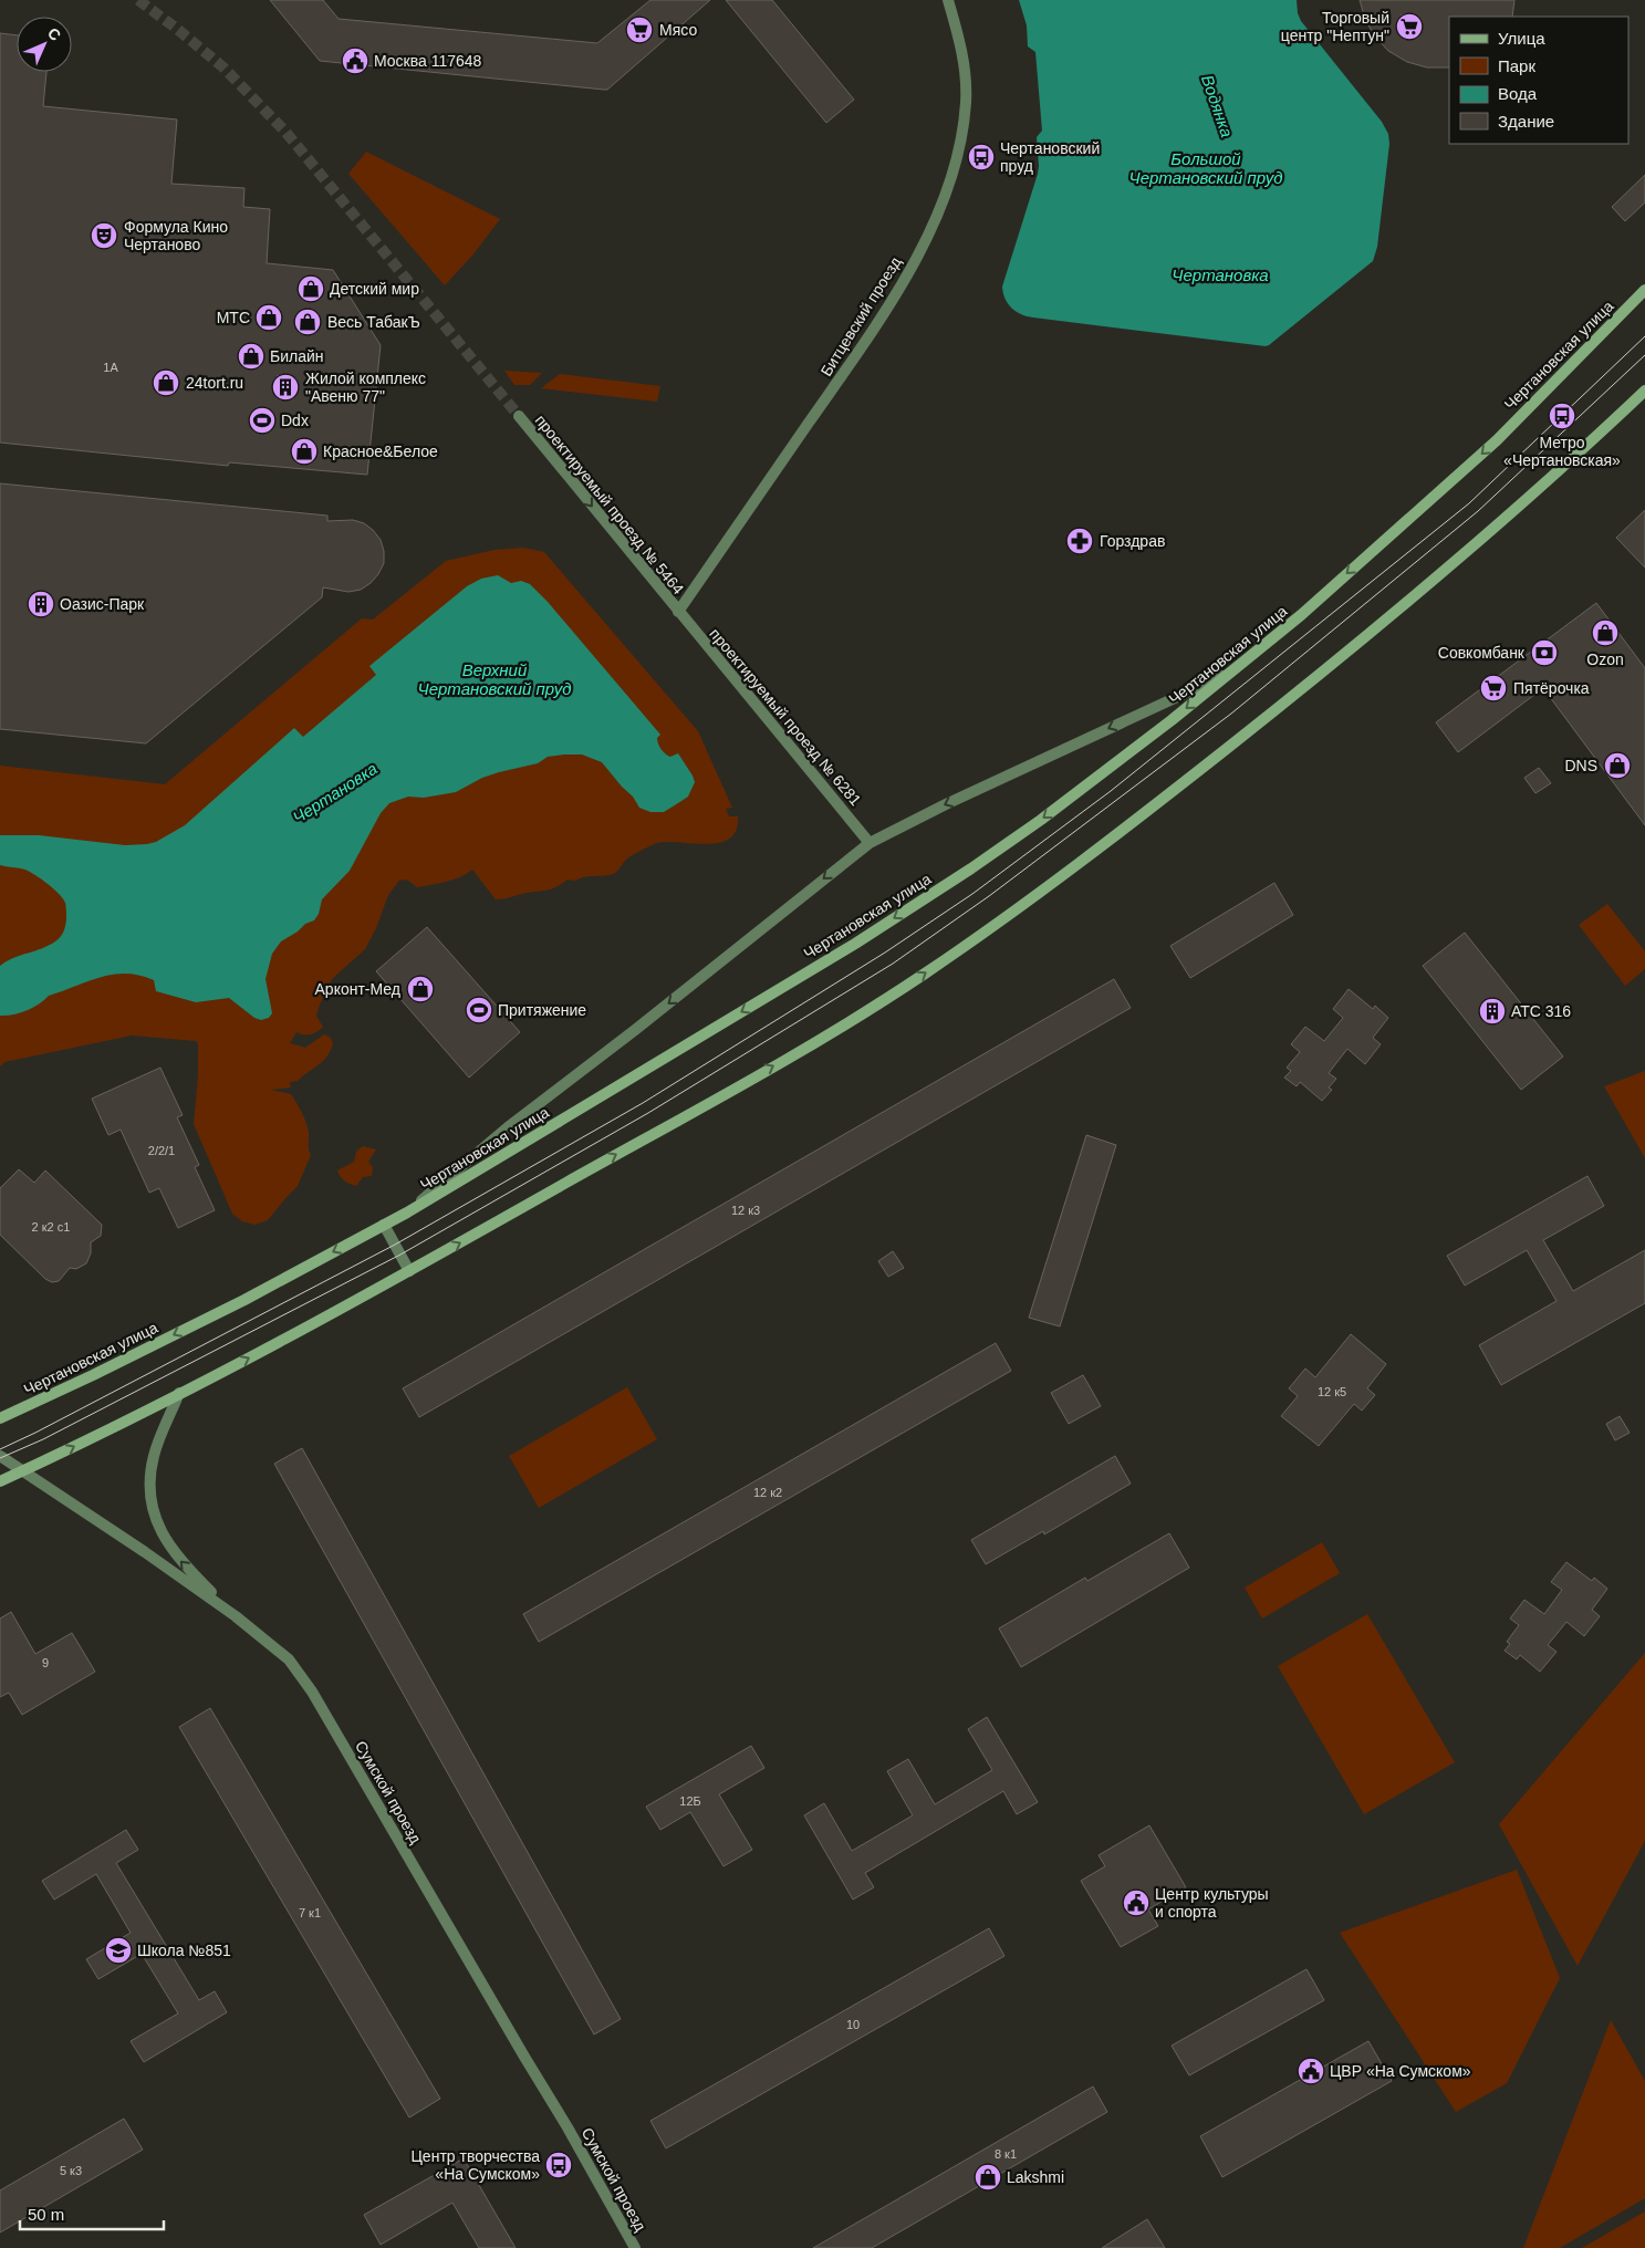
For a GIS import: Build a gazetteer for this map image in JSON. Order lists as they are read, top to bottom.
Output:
{
  "streets": {
    "main road": ["Чертановская улица"],
    "street": [
      "Битцевский проезд",
      "проектируемый проезд № 5464",
      "проектируемый проезд № 6281",
      "Сумской проезд"
    ]
  },
  "crossings": [
    ["Битцевский проезд", "проектируемый проезд № 5464"],
    ["Битцевский проезд", "проектируемый проезд № 6281"],
    ["проектируемый проезд № 5464", "проектируемый проезд № 6281"]
  ],
  "one_way": ["проектируемый проезд № 5464"],
  "water": [
    "Водянка",
    "Большой Чертановский пруд",
    "Чертановка",
    "Верхний Чертановский пруд"
  ],
  "places": {
    "supermarket": ["Торговый центр \"Нептун\"", "Мясо", "Пятёрочка"],
    "public building": ["Москва 117648", "Центр культуры и спорта", "ЦВР «На Сумском»"],
    "bus stop": ["Чертановский пруд", "Метро «Чертановская»", "Центр творчества «На Сумском»"],
    "theatre": ["Формула Кино Чертаново"],
    "shop": [
      "Детский мир",
      "МТС",
      "Весь ТабакЪ",
      "Билайн",
      "24tort.ru",
      "Красное&Белое",
      "Ozon",
      "DNS",
      "Арконт-Мед",
      "Lakshmi"
    ],
    "building": ["Жилой комплекс \"Авеню 77\"", "Оазис-Парк", "АТС 316"],
    "sports": ["Ddx", "Притяжение"],
    "pharmacy": ["Горздрав"],
    "bank": ["Совкомбанк"],
    "school or university": ["Школа №851"]
  },
  "house_numbers": [
    "1А",
    "2/2/1",
    "12 к3",
    "2 к2 с1",
    "12 к5",
    "12 к2",
    "9",
    "12Б",
    "7 к1",
    "10",
    "8 к1",
    "5 к3"
  ],
  "legend": [
    "Улица",
    "Парк",
    "Вода",
    "Здание"
  ],
  "scale_bar": "50 m",
  "north": "top right"
}
